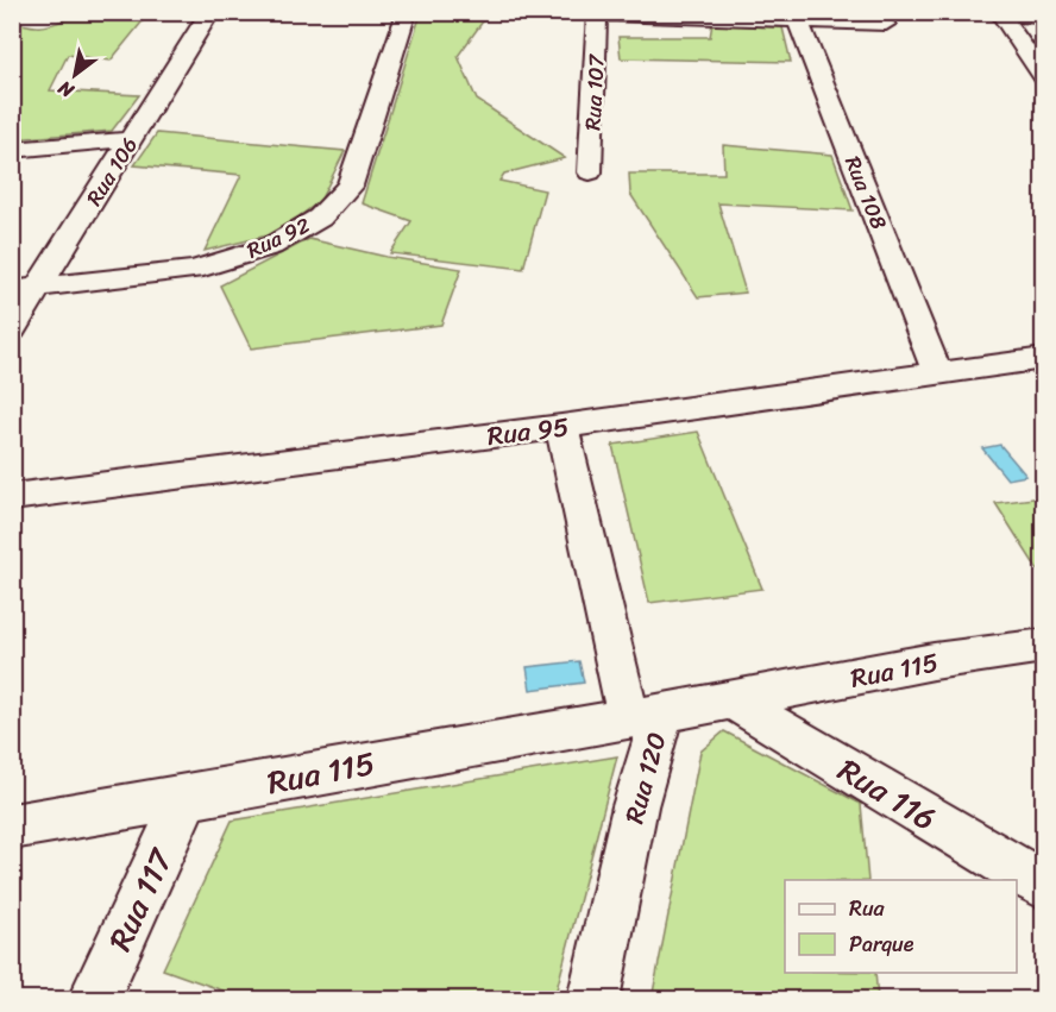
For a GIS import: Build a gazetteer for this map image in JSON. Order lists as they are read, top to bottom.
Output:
{
  "streets": {
    "street": [
      "Rua 107",
      "Rua 106",
      "Rua 108",
      "Rua 92",
      "Rua 95",
      "Rua 115",
      "Rua 120",
      "Rua 116",
      "Rua 117"
    ]
  },
  "crossings": [
    ["Rua 106", "Rua 92"],
    ["Rua 108", "Rua 95"],
    ["Rua 95", "Rua 120"],
    ["Rua 115", "Rua 120"],
    ["Rua 115", "Rua 116"],
    ["Rua 115", "Rua 117"]
  ],
  "legend": ["Rua", "Parque"],
  "north": "bottom left"
}
